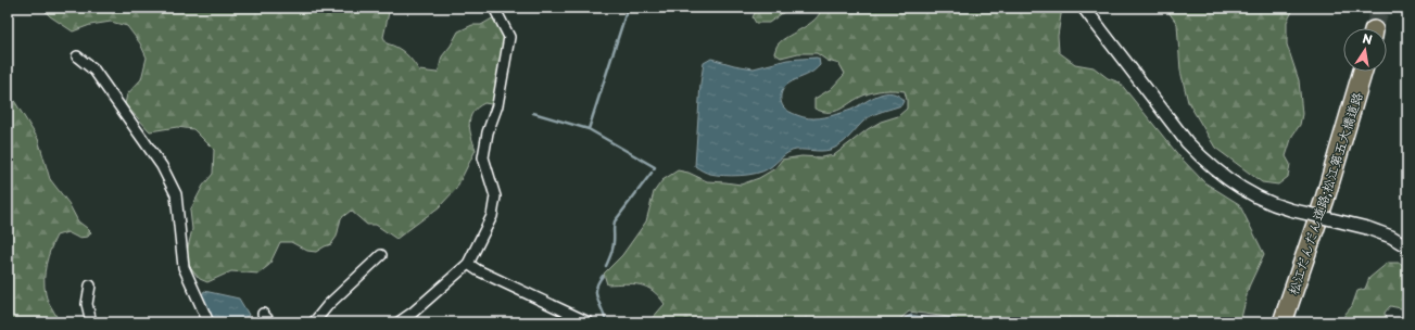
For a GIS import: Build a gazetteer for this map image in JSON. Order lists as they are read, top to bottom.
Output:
{
  "streets": {
    "highway": ["松江だんだん道路;松江第五大橋道路"]
  },
  "north": "top"
}
